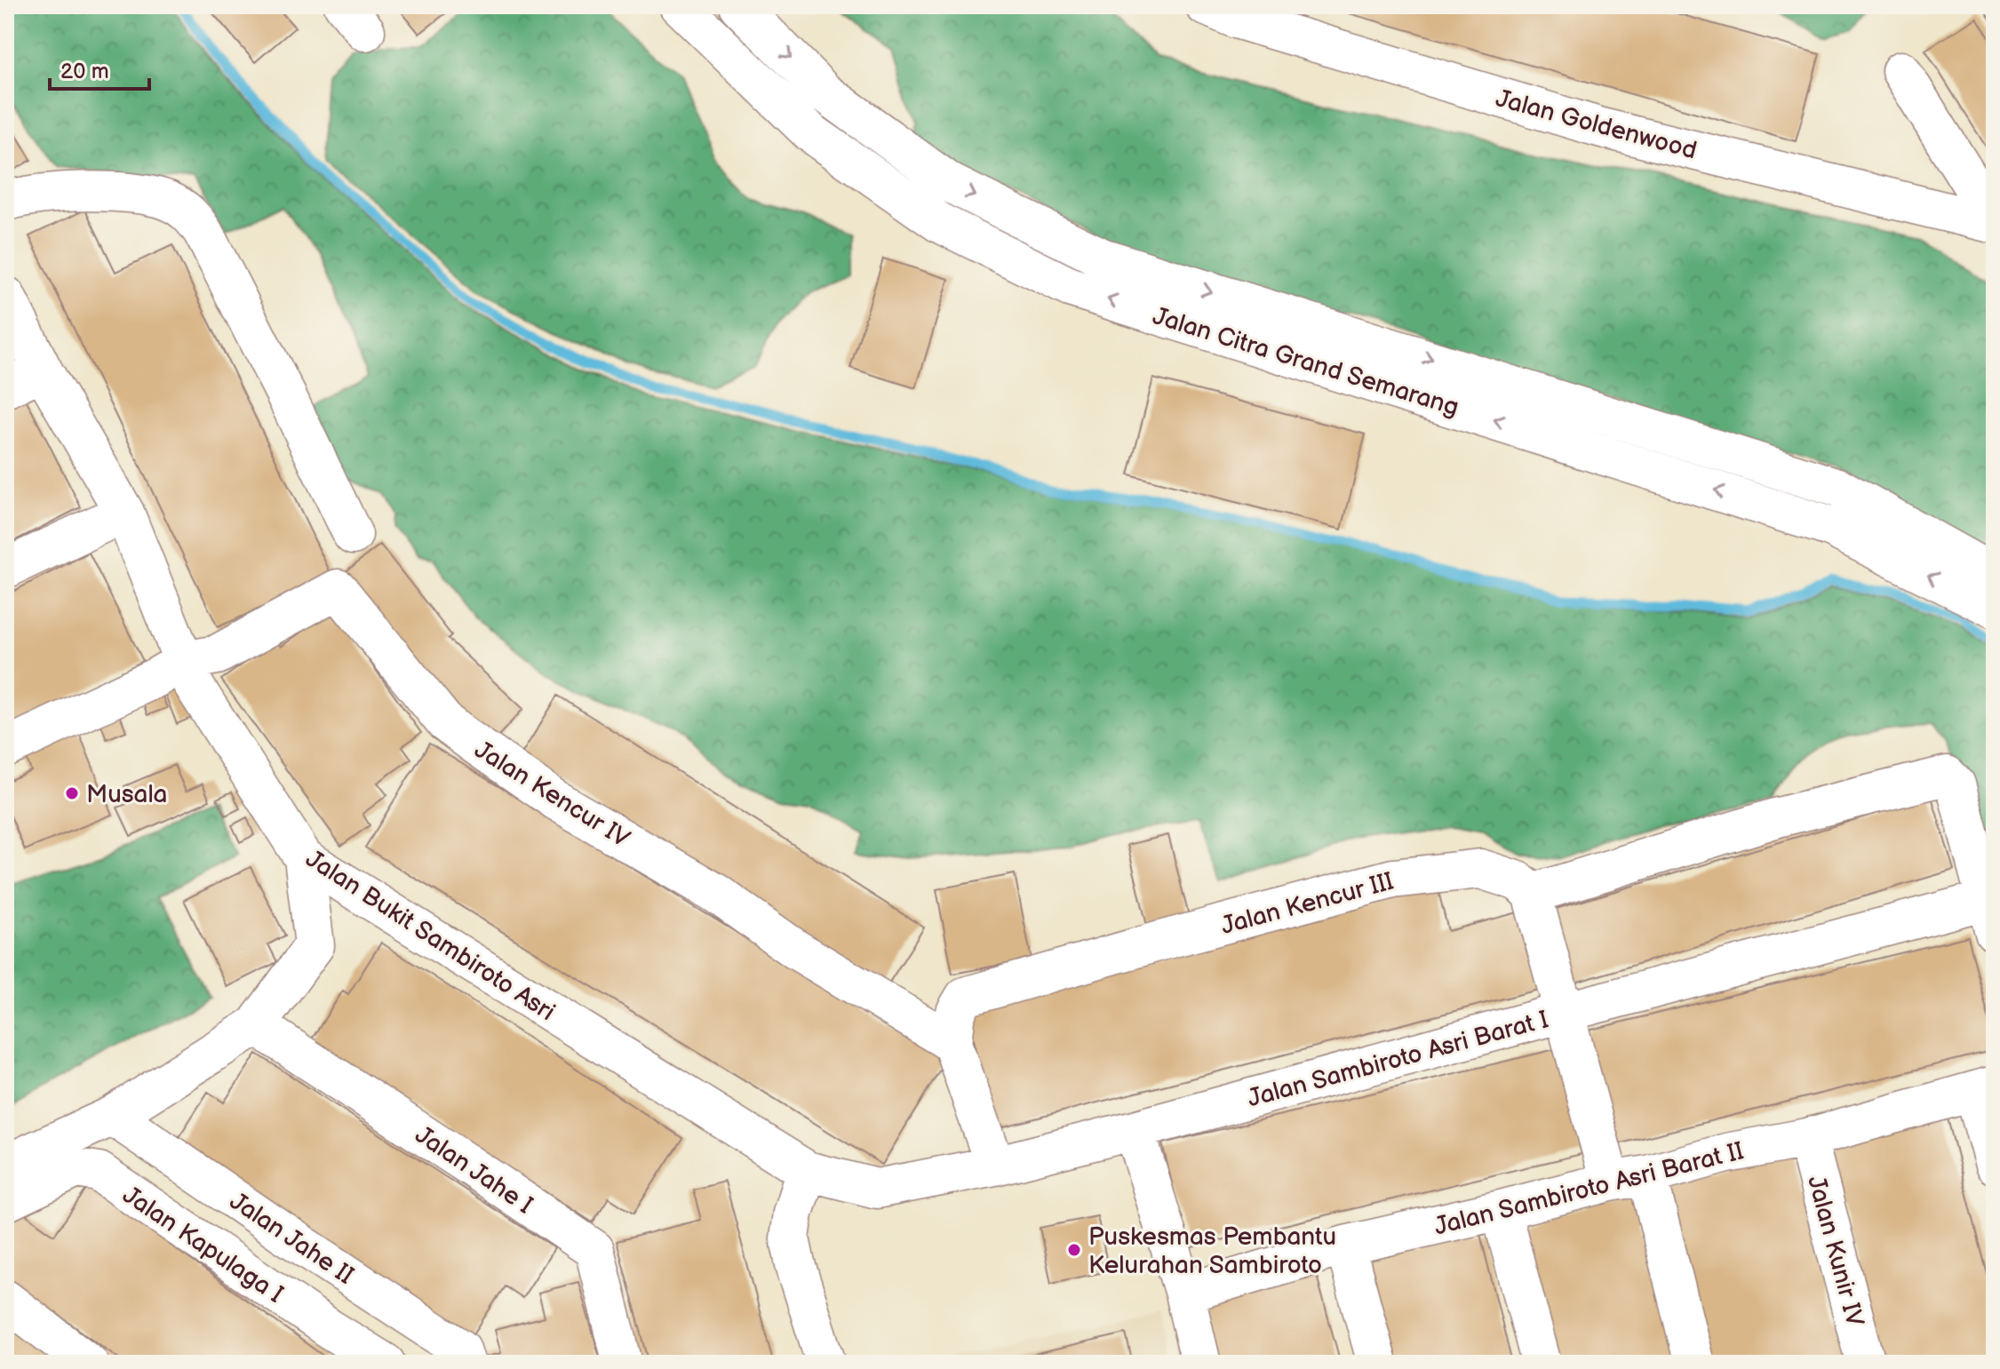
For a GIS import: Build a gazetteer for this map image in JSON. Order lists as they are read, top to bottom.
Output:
{
  "streets": {
    "street": [
      "Jalan Goldenwood",
      "Jalan Citra Grand Semarang",
      "Jalan Kencur IV",
      "Jalan Kencur III",
      "Jalan Bukit Sambiroto Asri",
      "Jalan Sambiroto Asri Barat I",
      "Jalan Jahe I",
      "Jalan Sambiroto Asri Barat II",
      "Jalan Jahe II",
      "Jalan Kapulaga I",
      "Jalan Kunir IV"
    ]
  },
  "crossings": [
    ["Jalan Kencur IV", "Jalan Kencur III"],
    ["Jalan Kencur IV", "Jalan Bukit Sambiroto Asri"],
    ["Jalan Kencur III", "Jalan Sambiroto Asri Barat I"],
    ["Jalan Bukit Sambiroto Asri", "Jalan Sambiroto Asri Barat I"],
    ["Jalan Sambiroto Asri Barat II", "Jalan Kunir IV"]
  ],
  "places": ["Musala", "Puskesmas Pembantu Kelurahan Sambiroto"],
  "scale_bar": "20 m"
}
